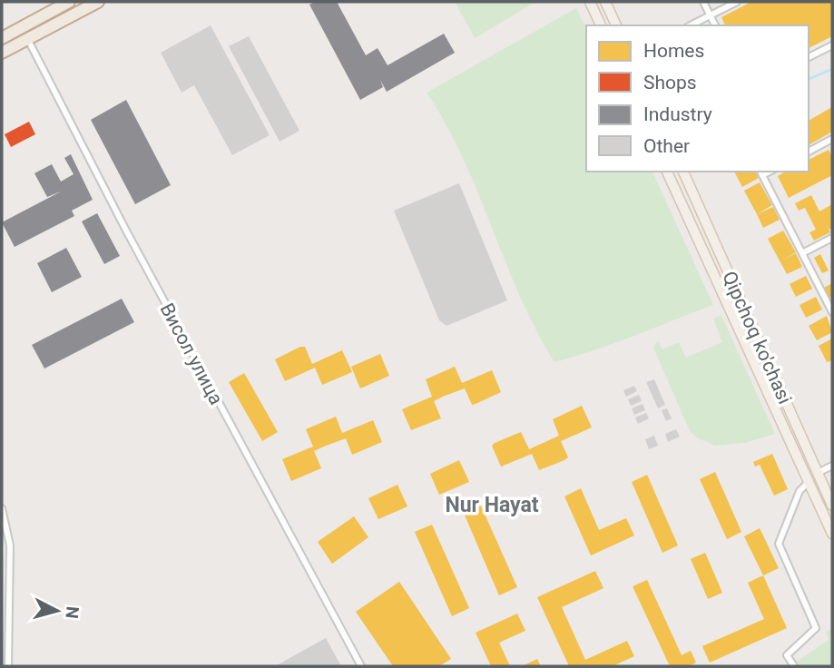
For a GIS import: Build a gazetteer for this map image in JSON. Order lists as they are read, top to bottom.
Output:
{
  "streets": {
    "main road": ["Qipchoq ko'chasi"],
    "street": ["Висол улица"]
  },
  "districts": ["Nur Hayat"],
  "legend": [
    "Homes",
    "Shops",
    "Industry",
    "Other"
  ],
  "north": "right"
}
